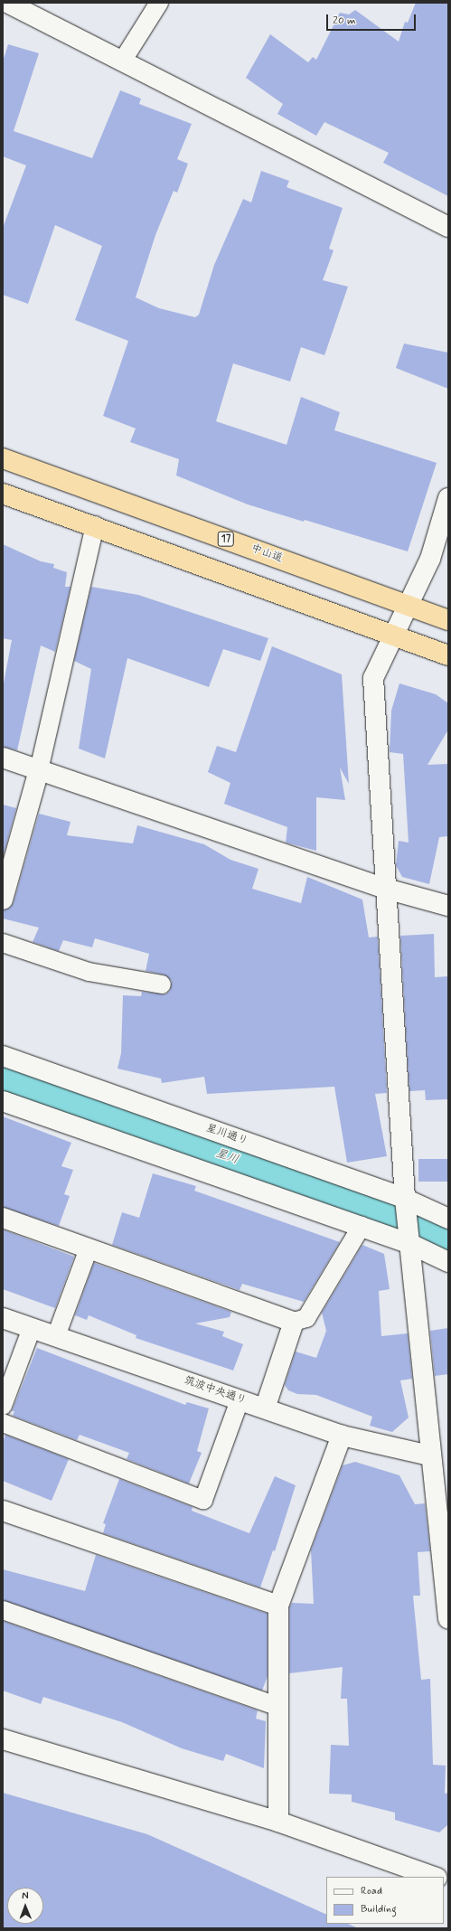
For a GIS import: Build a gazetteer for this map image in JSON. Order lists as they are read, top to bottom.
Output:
{
  "streets": {
    "highway": ["17", "中山道"],
    "street": ["星川通り", "筑波中央通り"]
  },
  "water": ["星川"],
  "legend": ["Road", "Building"],
  "scale_bar": "20 m",
  "north": "top"
}
